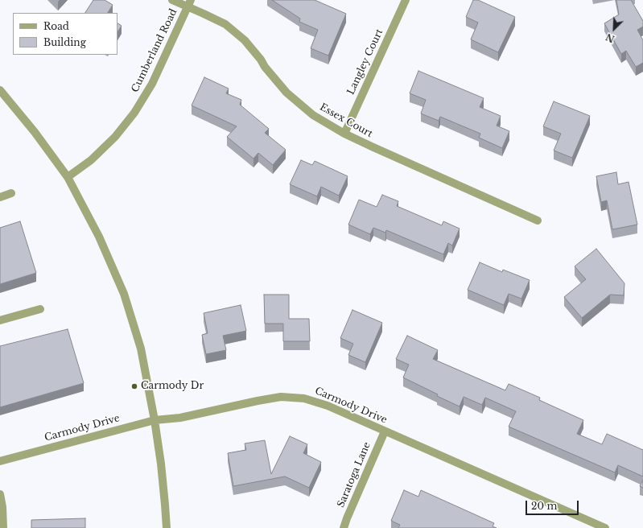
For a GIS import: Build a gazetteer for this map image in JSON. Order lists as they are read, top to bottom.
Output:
{
  "streets": {
    "street": [
      "Cumberland Road",
      "Langley Court",
      "Essex Court",
      "Carmody Drive",
      "Saratoga Lane"
    ]
  },
  "crossings": [
    ["Cumberland Road", "Essex Court"],
    ["Langley Court", "Essex Court"],
    ["Carmody Drive", "Saratoga Lane"]
  ],
  "places": ["Carmody Dr"],
  "legend": ["Road", "Building"],
  "scale_bar": "20 m",
  "north": "bottom left"
}
